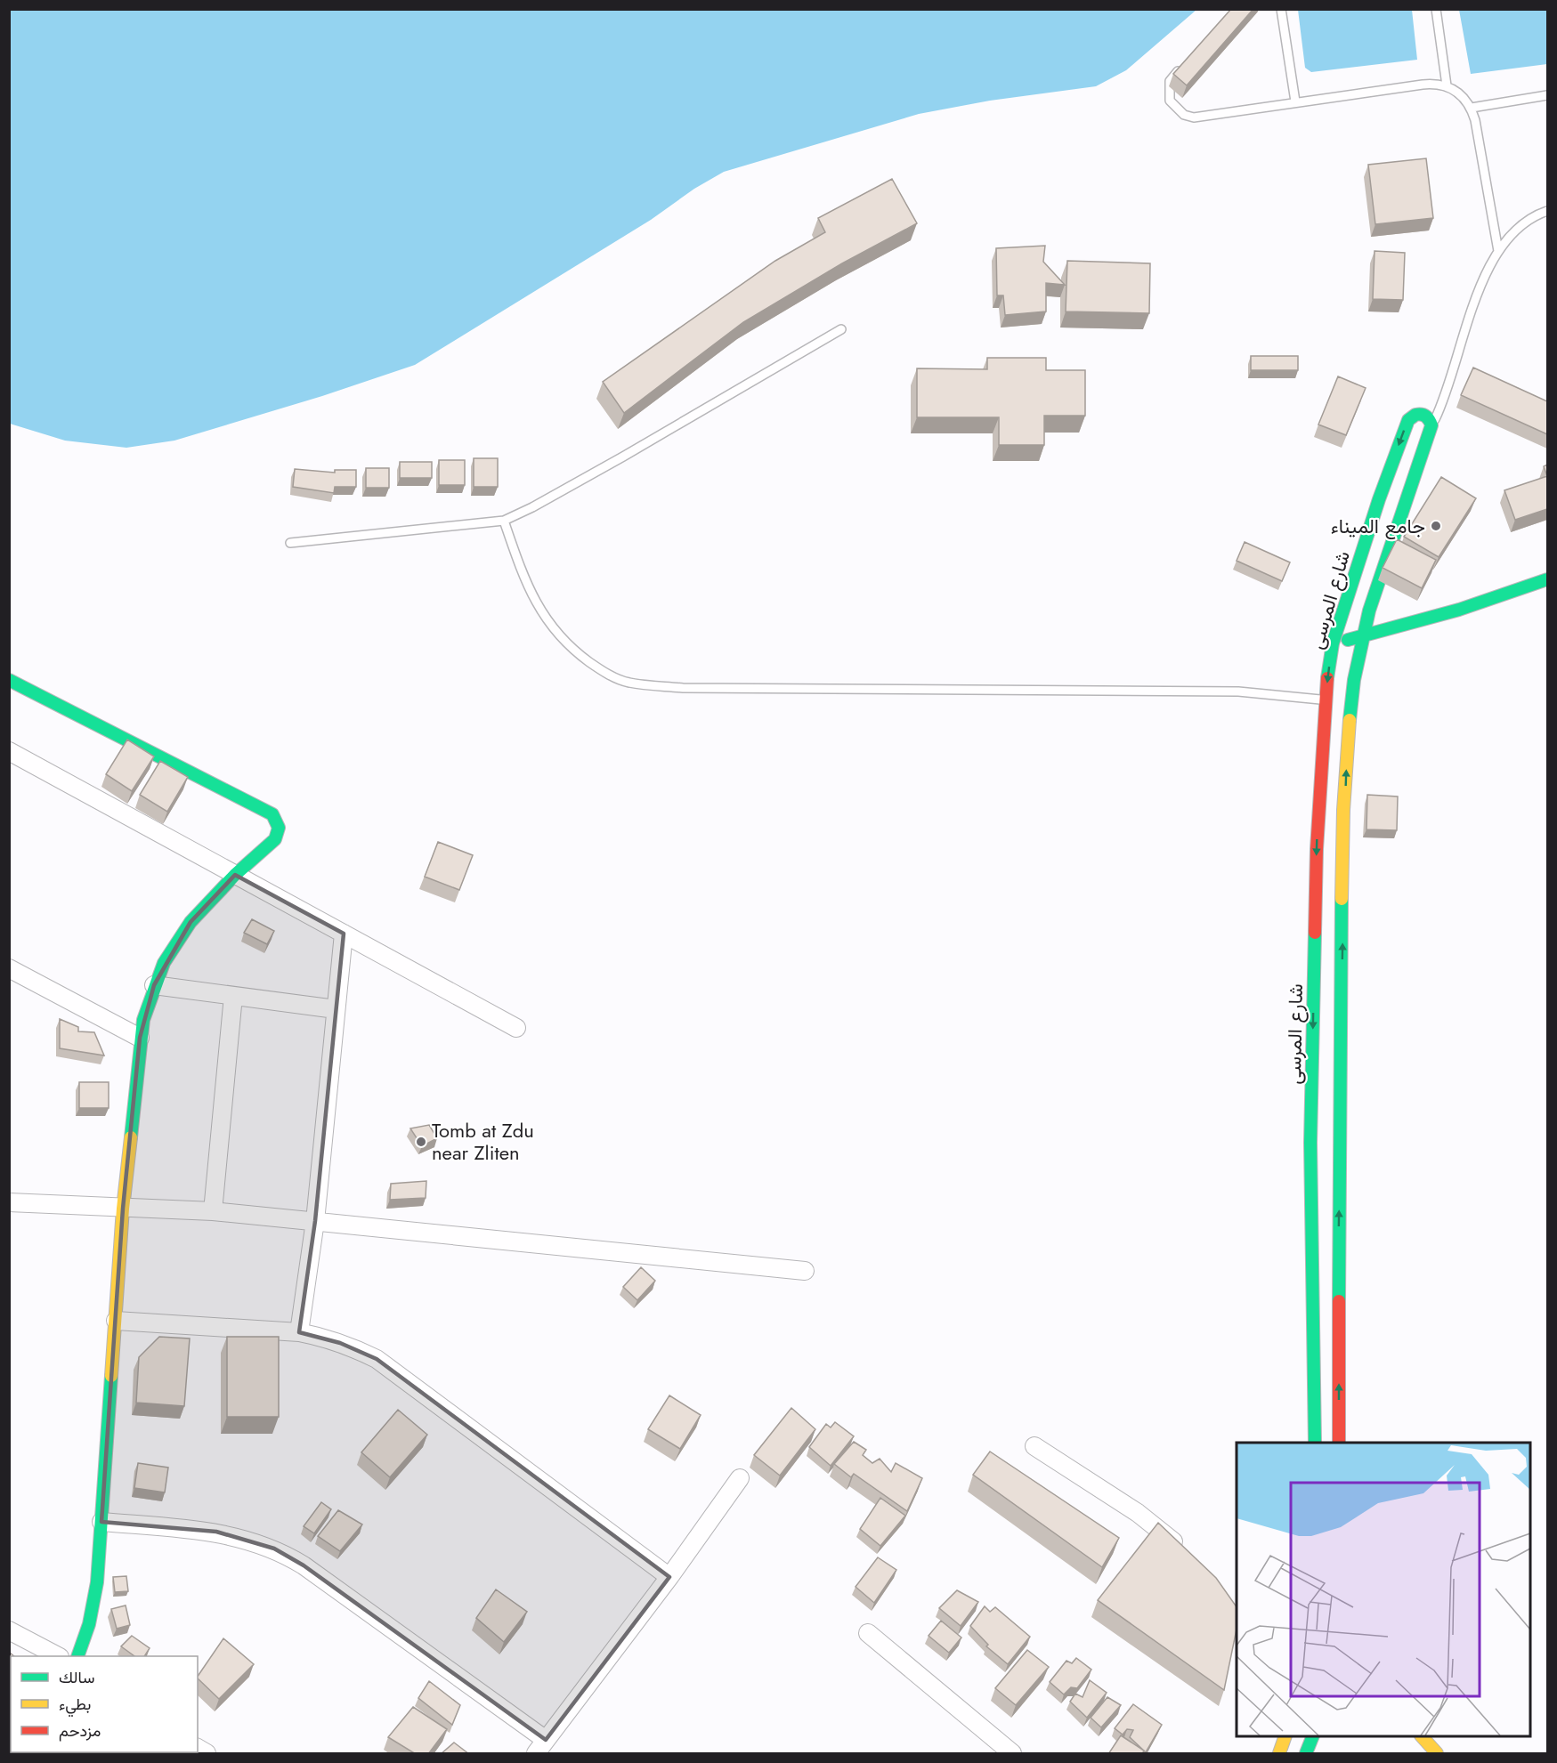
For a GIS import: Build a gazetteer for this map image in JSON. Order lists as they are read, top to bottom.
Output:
{
  "streets": {
    "main road": ["شارع المرسى"]
  },
  "places": ["جامع الميناء", "Tomb at Zdu near Zliten"],
  "legend": ["سالك", "بطيء", "مزدحم"]
}
